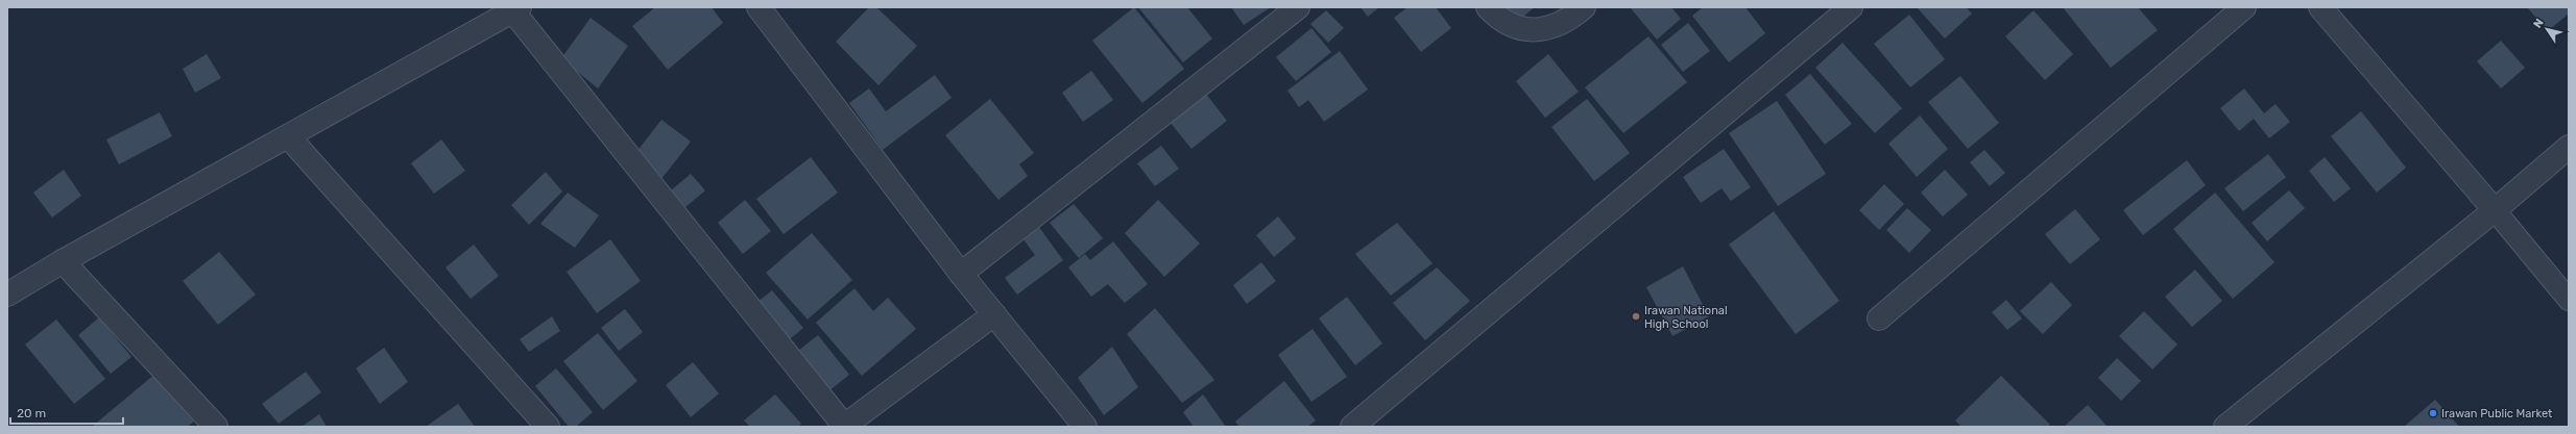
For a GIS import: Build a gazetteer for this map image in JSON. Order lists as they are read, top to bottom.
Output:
{
  "places": ["Irawan National High School", "Irawan Public Market"],
  "scale_bar": "20 m",
  "north": "top left"
}
